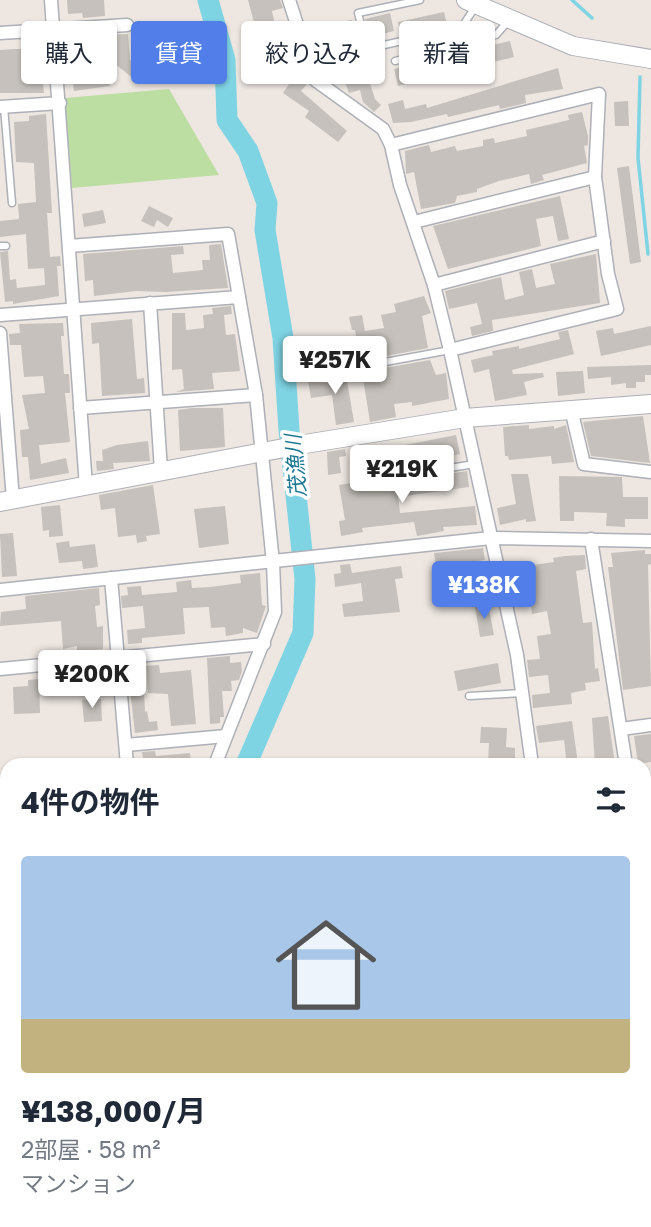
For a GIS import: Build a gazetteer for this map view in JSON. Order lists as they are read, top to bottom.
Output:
{
  "water": ["茂漁川"],
  "page": {
    "chip": [
      "購入",
      "賃貸",
      "絞り込み",
      "新着"
    ],
    "price": [
      "¥257K",
      "¥219K",
      "¥138K",
      "¥200K"
    ],
    "heading": "4件の物件",
    "list": [
      {
        "name": "¥138,000/月",
        "note": "2部屋 · 58 m² · マンション"
      }
    ]
  }
}
